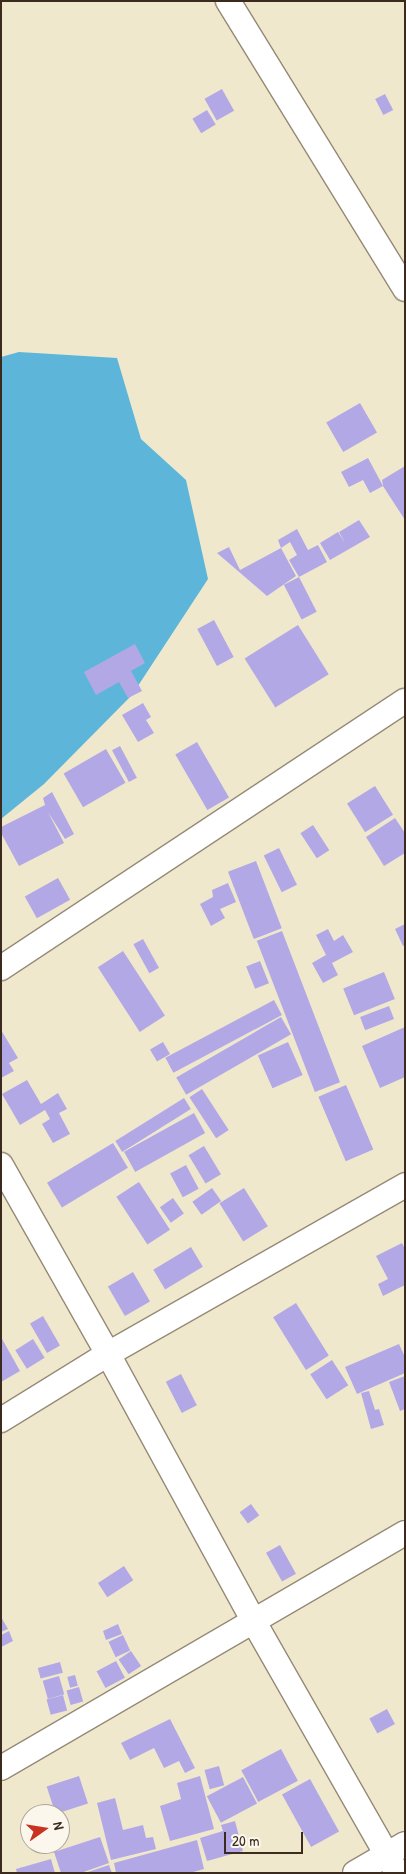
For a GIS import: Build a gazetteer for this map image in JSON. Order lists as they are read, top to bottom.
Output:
{
  "scale_bar": "20 m",
  "north": "right"
}
